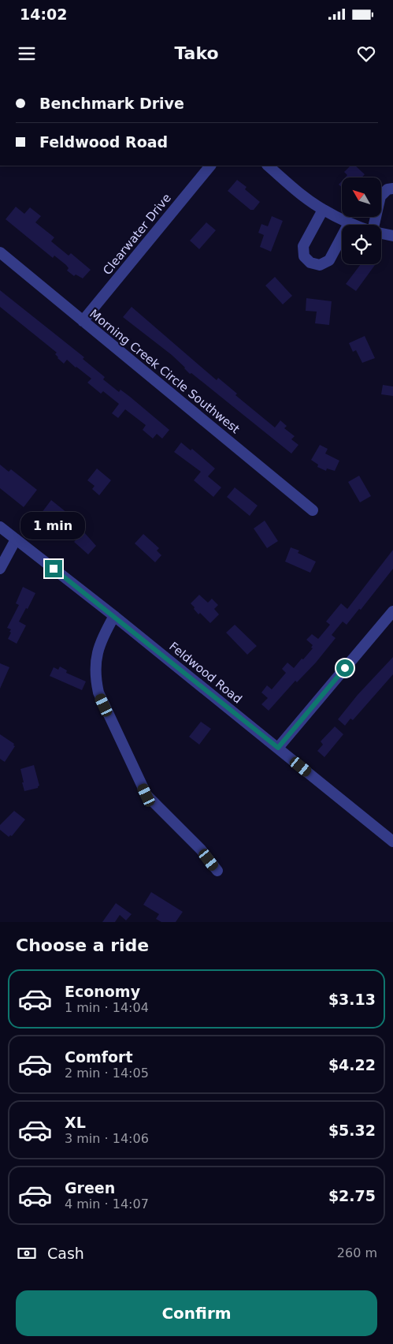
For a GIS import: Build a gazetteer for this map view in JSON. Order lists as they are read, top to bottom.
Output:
{
  "streets": {
    "street": ["Clearwater Drive", "Morning Creek Circle Southwest", "Feldwood Road"]
  },
  "crossings": [
    ["Clearwater Drive", "Morning Creek Circle Southwest"]
  ],
  "north": "top left",
  "page": {
    "status": "14:02",
    "header": "Tako",
    "banner": ["Benchmark Drive", "Feldwood Road"],
    "bubble": "1 min",
    "heading": "Choose a ride",
    "list": [
      {
        "name": "Economy",
        "note": "1 min · 14:04",
        "value": "$3.13"
      },
      {
        "name": "Comfort",
        "note": "2 min · 14:05",
        "value": "$4.22"
      },
      {
        "name": "XL",
        "note": "3 min · 14:06",
        "value": "$5.32"
      },
      {
        "name": "Green",
        "note": "4 min · 14:07",
        "value": "$2.75"
      }
    ],
    "pay": ["Cash", "260 m"],
    "buttons": "Confirm"
  }
}
